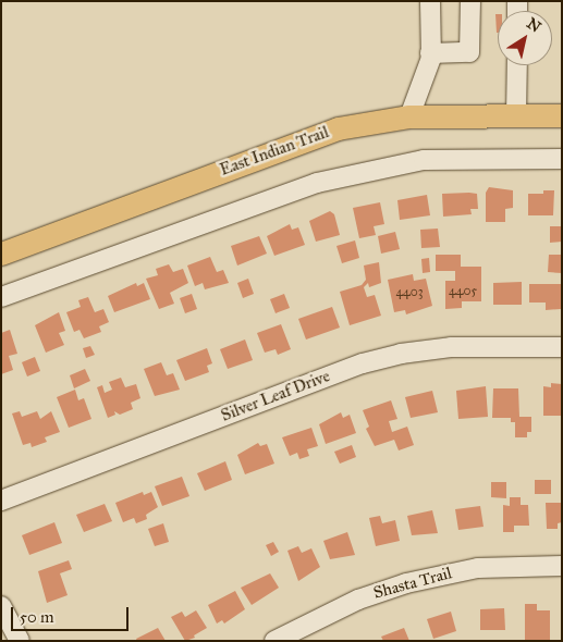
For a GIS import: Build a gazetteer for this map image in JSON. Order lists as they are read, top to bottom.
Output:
{
  "streets": {
    "main road": ["East Indian Trail"],
    "street": ["Silver Leaf Drive", "Shasta Trail"]
  },
  "house_numbers": ["4405", "4403"],
  "scale_bar": "50 m",
  "north": "top right"
}
